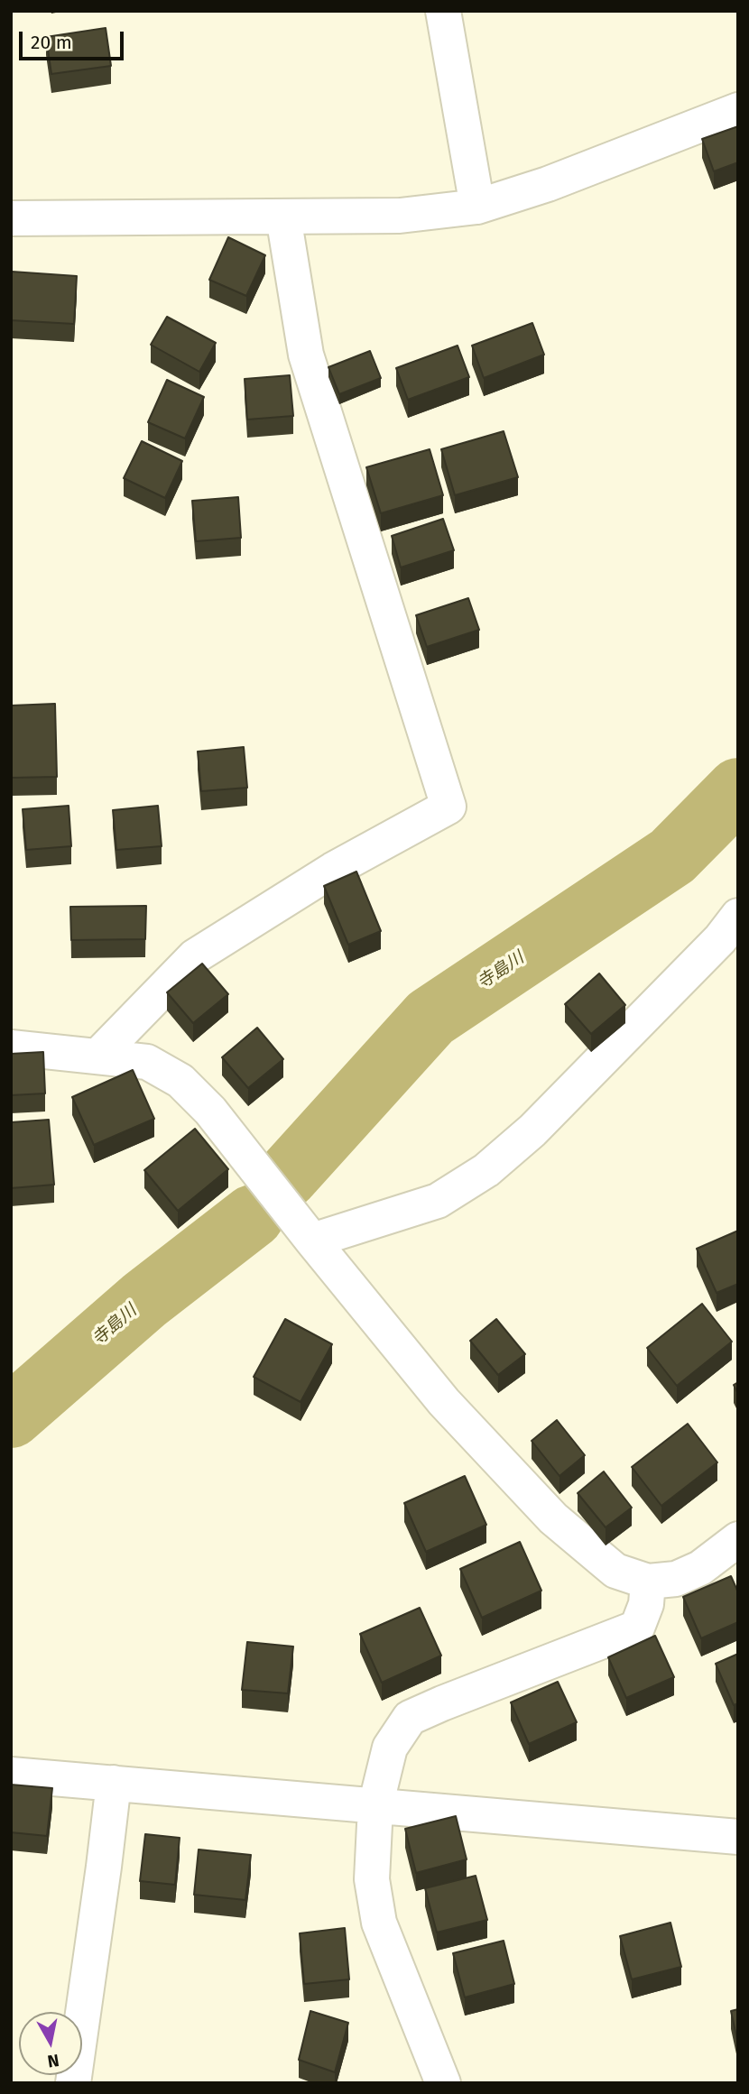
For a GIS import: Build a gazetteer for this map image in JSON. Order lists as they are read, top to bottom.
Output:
{
  "water": ["寺島川"],
  "scale_bar": "20 m",
  "north": "bottom"
}
